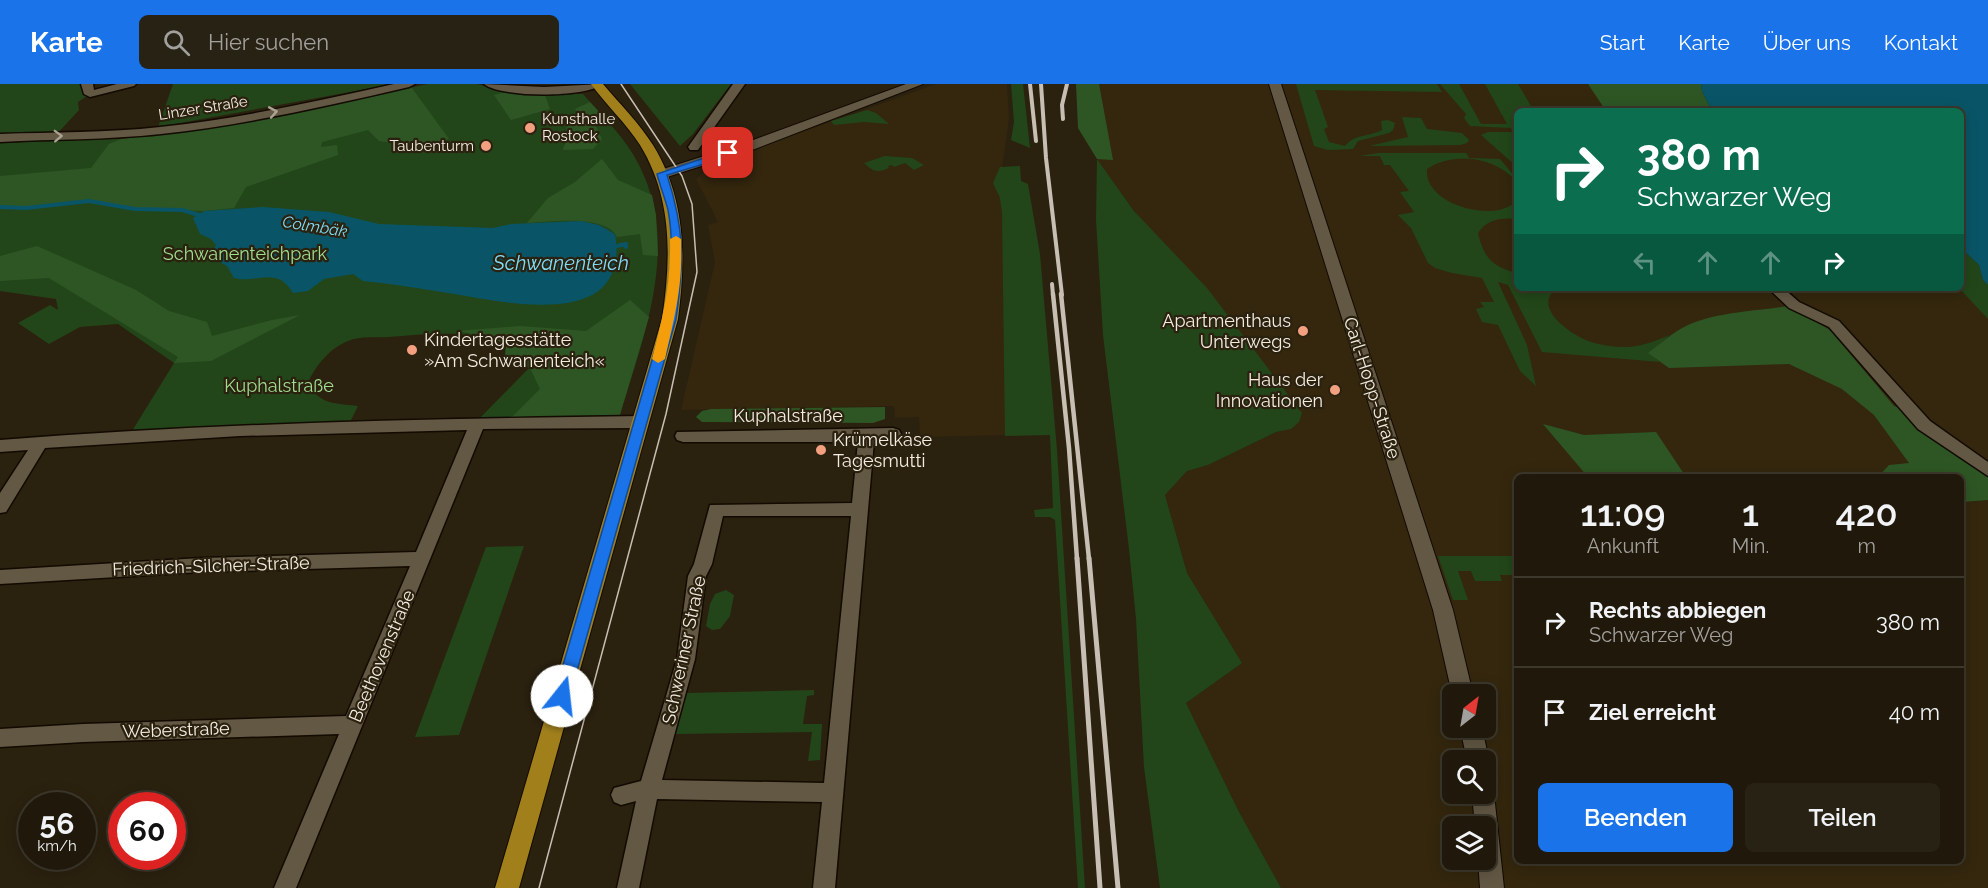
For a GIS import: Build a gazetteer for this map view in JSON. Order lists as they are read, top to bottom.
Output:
{
  "streets": {
    "street": [
      "Linzer Straße",
      "Carl-Hopp-Straße",
      "Kuphalstraße",
      "Friedrich-Silcher-Straße",
      "Schweriner Straße",
      "Beethovenstraße",
      "Weberstraße"
    ]
  },
  "crossings": [
    ["Friedrich-Silcher-Straße", "Beethovenstraße"],
    ["Beethovenstraße", "Weberstraße"]
  ],
  "one_way": ["Linzer Straße"],
  "water": ["Colmbäk", "Schwanenteich"],
  "parks": ["Schwanenteichpark", "Kuphalstraße"],
  "places": [
    "Kunsthalle Rostock",
    "Taubenturm",
    "Apartmenthaus Unterwegs",
    "Kindertagesstätte »Am Schwanenteich«",
    "Haus der Innovationen",
    "Krümelkäse Tagesmutti"
  ],
  "north": "top right",
  "page": {
    "header": "Karte",
    "search": "Hier suchen",
    "nav": [
      "Start",
      "Karte",
      "Über uns",
      "Kontakt"
    ],
    "turn": ["380 m", "Schwarzer Weg"],
    "eta": [
      "11:09",
      "Ankunft",
      "1",
      "Min.",
      "420",
      "m"
    ],
    "list": [
      {
        "name": "Rechts abbiegen",
        "note": "Schwarzer Weg",
        "value": "380 m"
      },
      {
        "name": "Ziel erreicht",
        "value": "40 m"
      }
    ],
    "buttons": ["Beenden", "Teilen"],
    "speed": "56 km/h",
    "limit": "60"
  }
}
